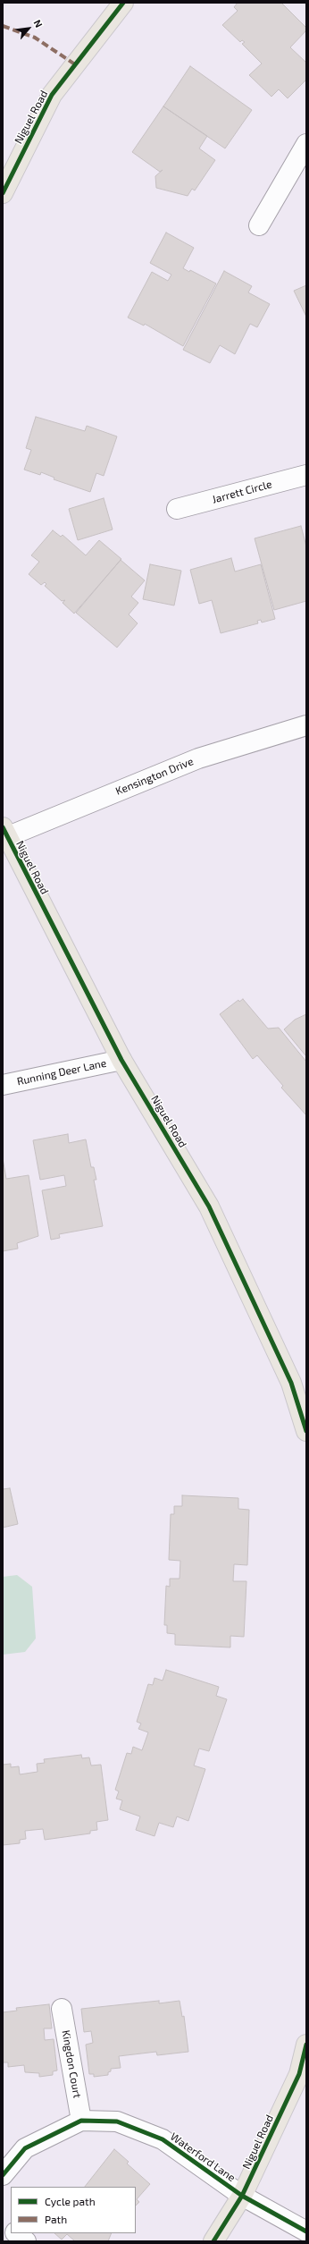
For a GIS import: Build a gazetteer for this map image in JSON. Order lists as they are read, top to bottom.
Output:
{
  "streets": {
    "main road": ["Niguel Road"],
    "street": [
      "Jarrett Circle",
      "Kensington Drive",
      "Running Deer Lane",
      "Kingdon Court",
      "Waterford Lane"
    ]
  },
  "crossings": [
    ["Niguel Road", "Kensington Drive"],
    ["Niguel Road", "Running Deer Lane"],
    ["Niguel Road", "Waterford Lane"],
    ["Kingdon Court", "Waterford Lane"]
  ],
  "legend": ["Cycle path", "Path"],
  "north": "top right"
}
